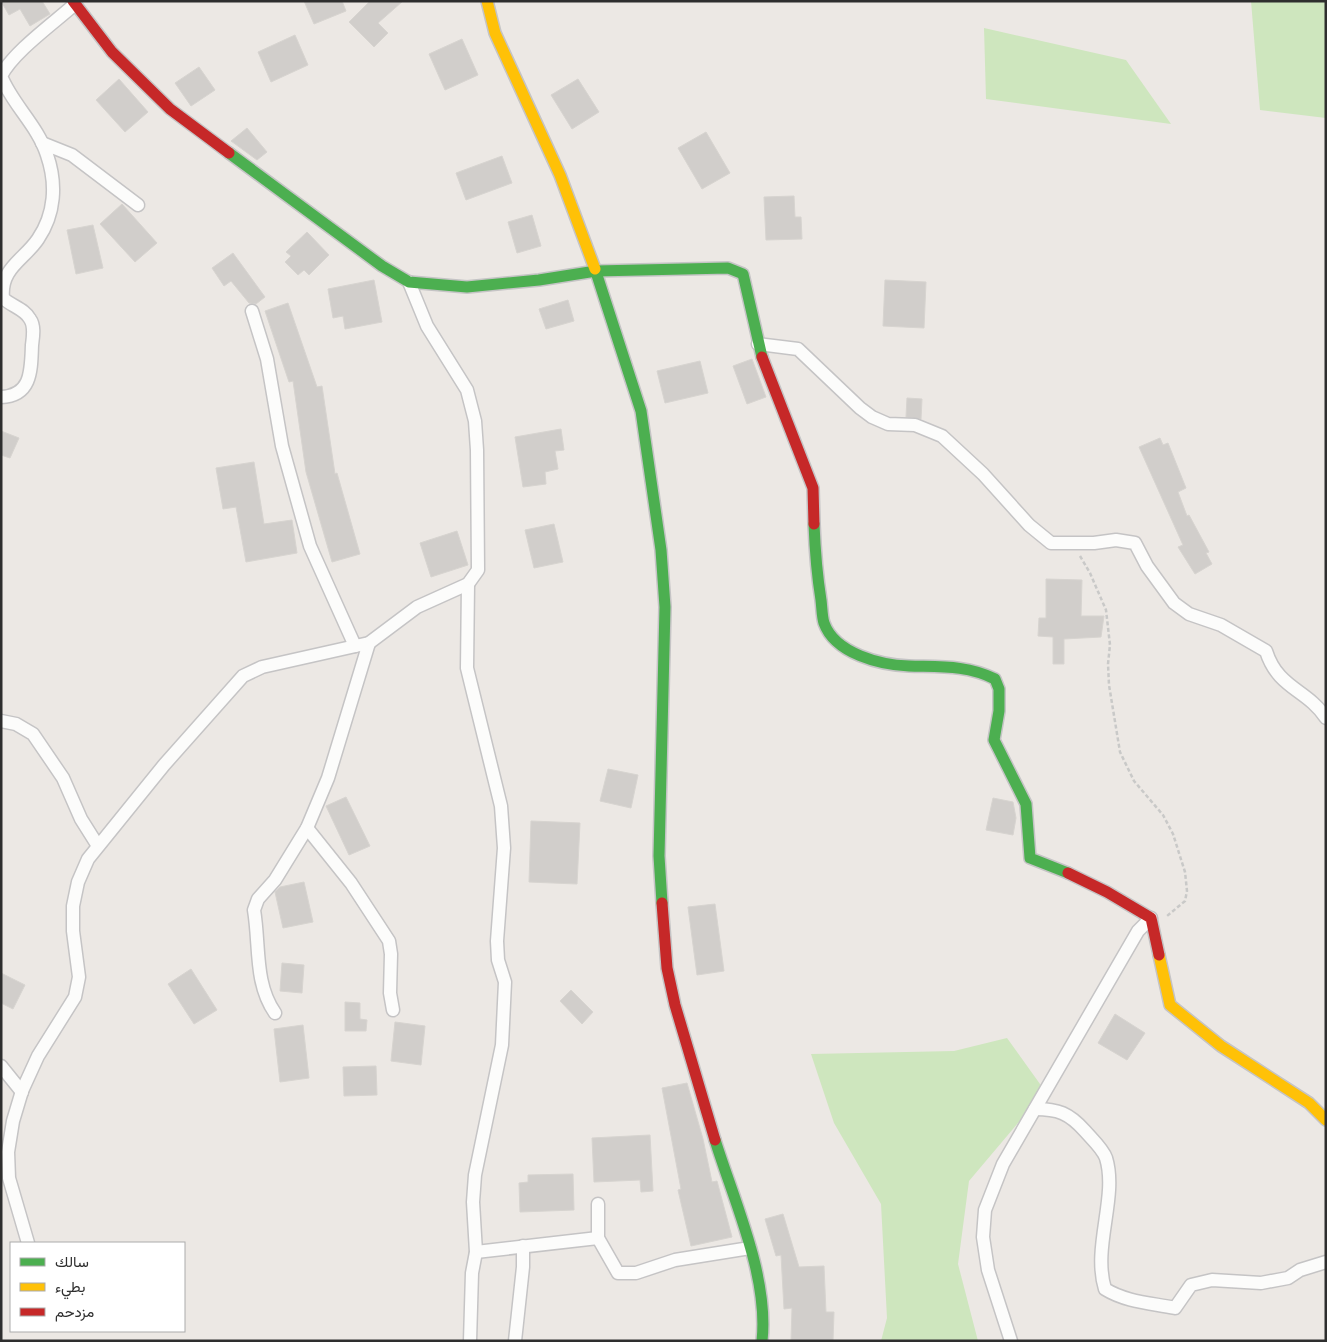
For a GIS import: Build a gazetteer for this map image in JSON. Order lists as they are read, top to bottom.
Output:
{
  "legend": ["سالك", "بطيء", "مزدحم"]
}
